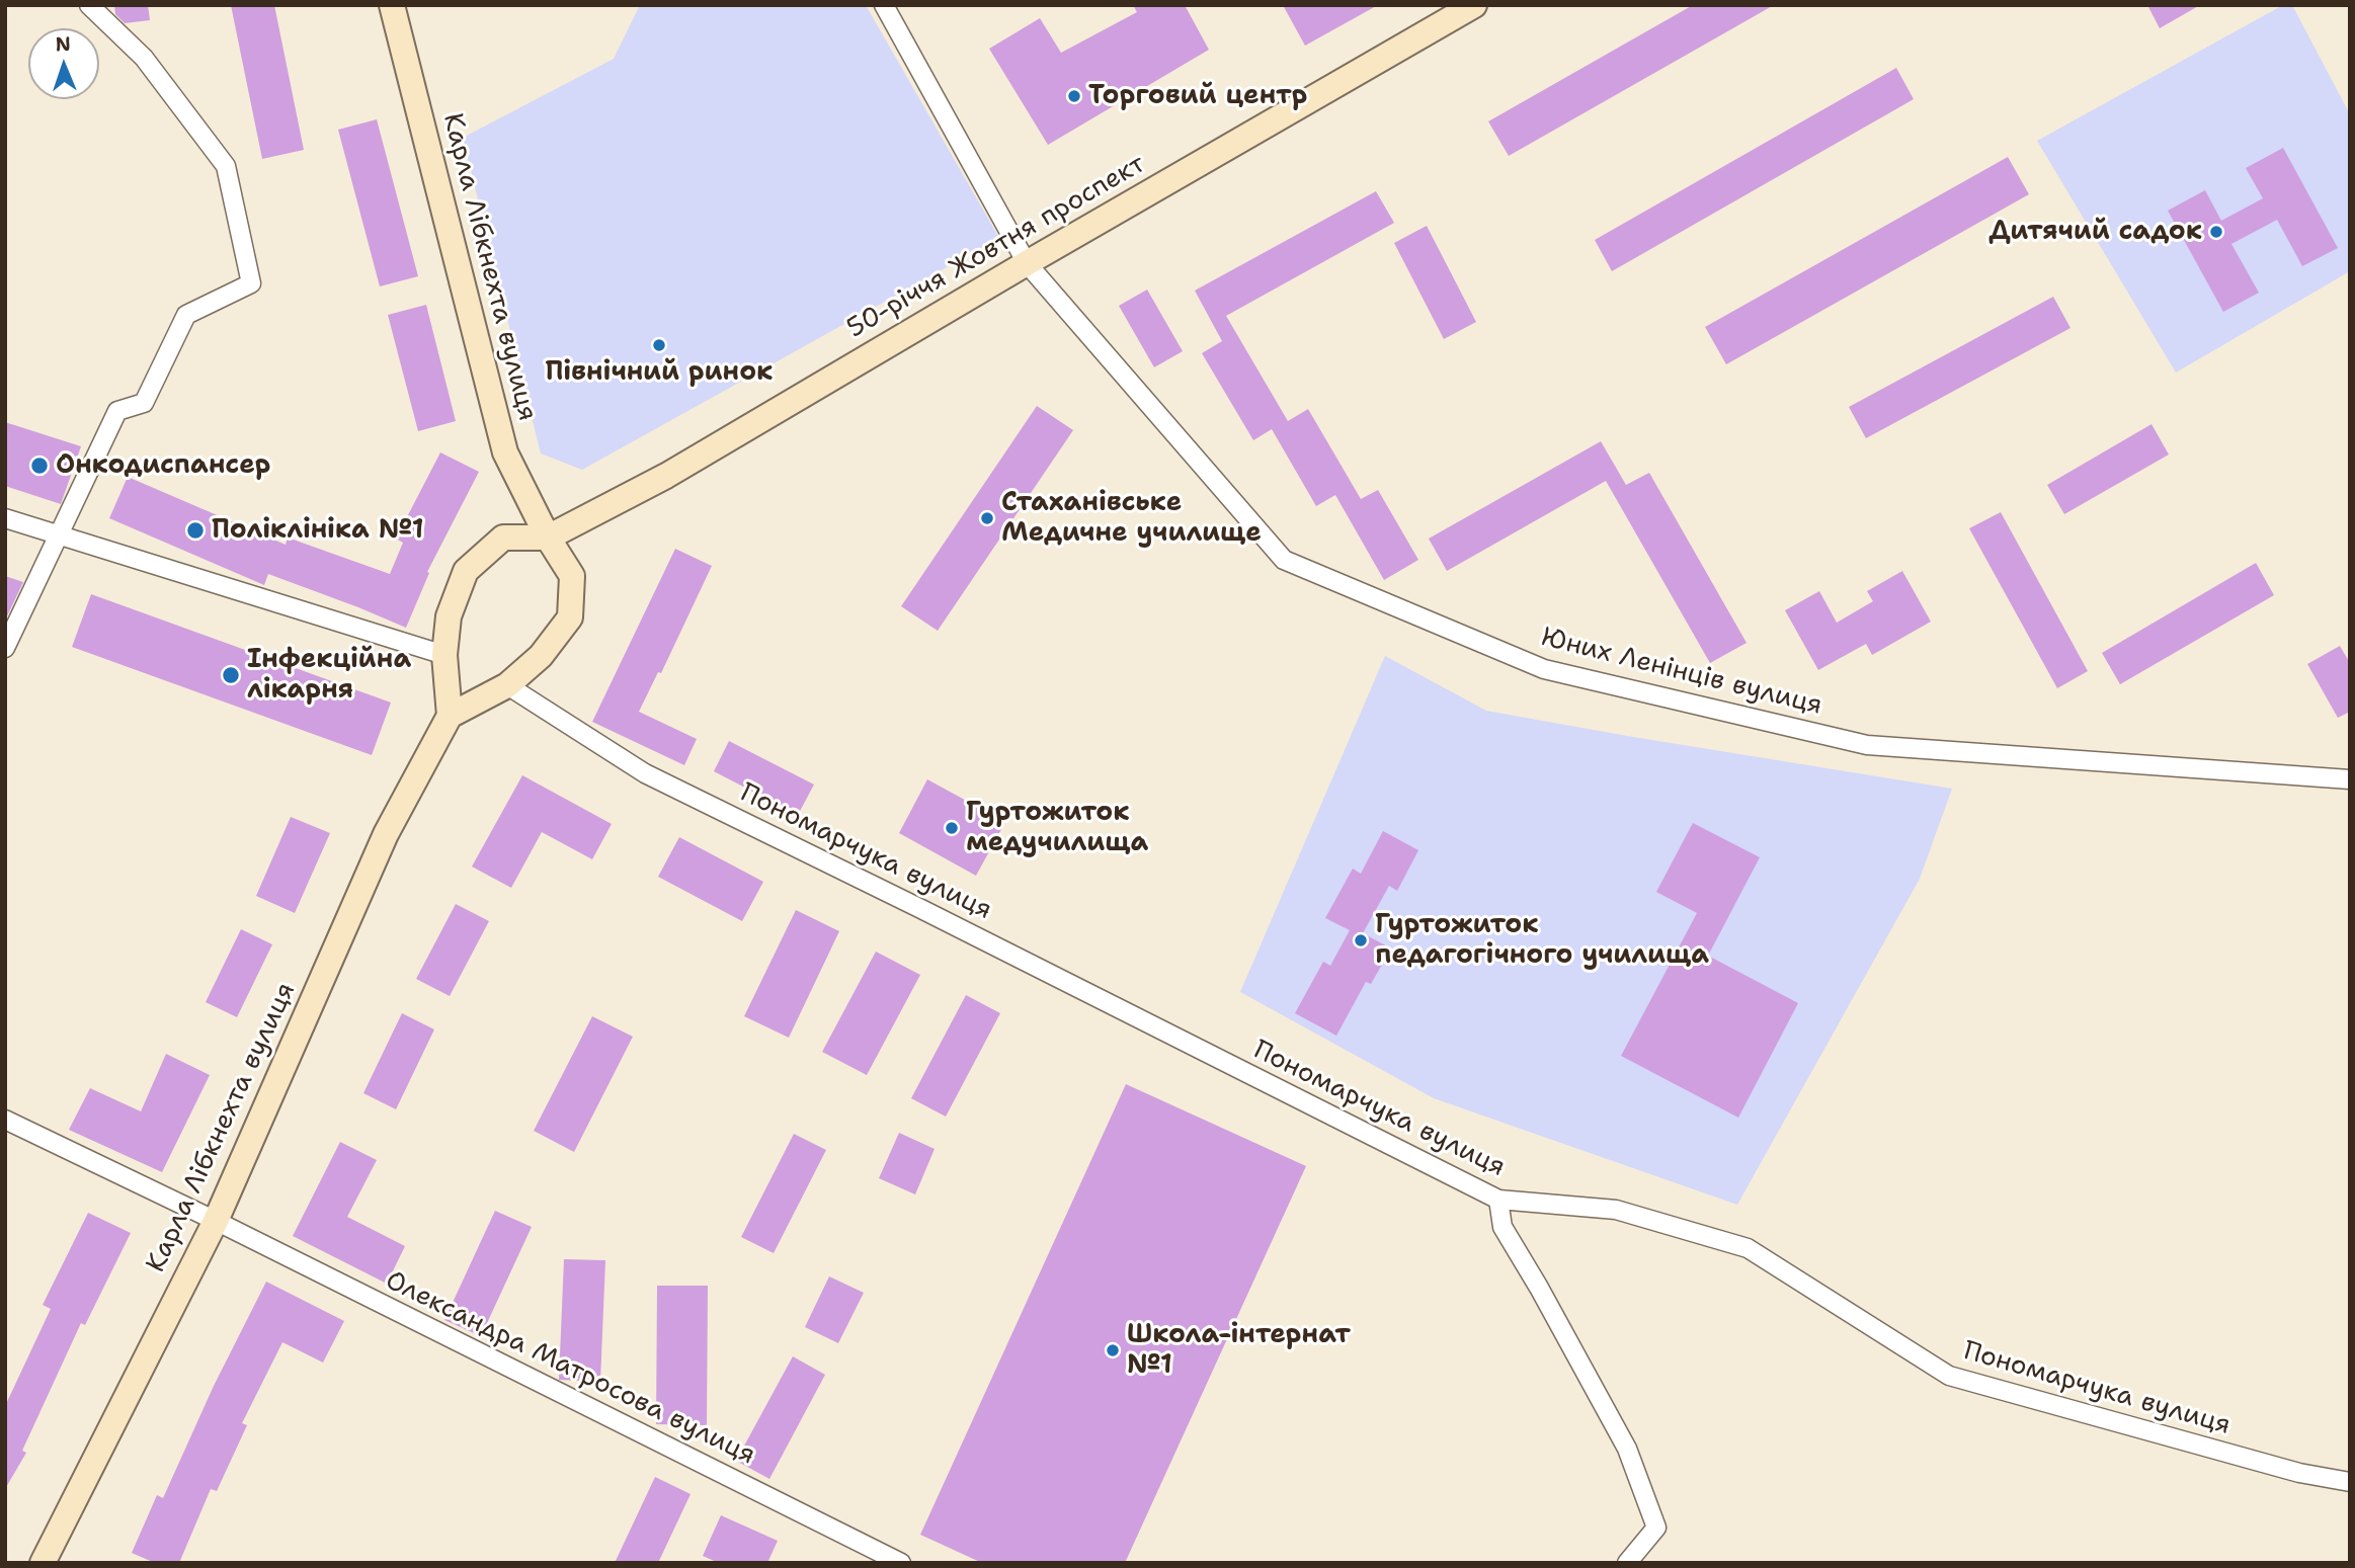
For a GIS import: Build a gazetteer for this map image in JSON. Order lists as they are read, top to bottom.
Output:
{
  "streets": {
    "street": [
      "50-річчя Жовтня проспект",
      "Карла Лібкнехта вулиця",
      "Юних Ленінців вулиця",
      "Пономарчука вулиця",
      "Олександра Матросова вулиця"
    ]
  },
  "crossings": [
    ["50-річчя Жовтня проспект", "Карла Лібкнехта вулиця"],
    ["50-річчя Жовтня проспект", "Юних Ленінців вулиця"],
    ["Карла Лібкнехта вулиця", "Пономарчука вулиця"],
    ["Карла Лібкнехта вулиця", "Олександра Матросова вулиця"]
  ],
  "places": [
    "Торговий центр",
    "Дитячий садок",
    "Північний ринок",
    "Онкодиспансер",
    "Стаханівське Медичне училище",
    "Поліклініка №1",
    "Інфекційна лікарня",
    "Гуртожиток медучилища",
    "Гуртожиток педагогічного училища",
    "Школа-інтернат №1"
  ],
  "north": "top"
}
